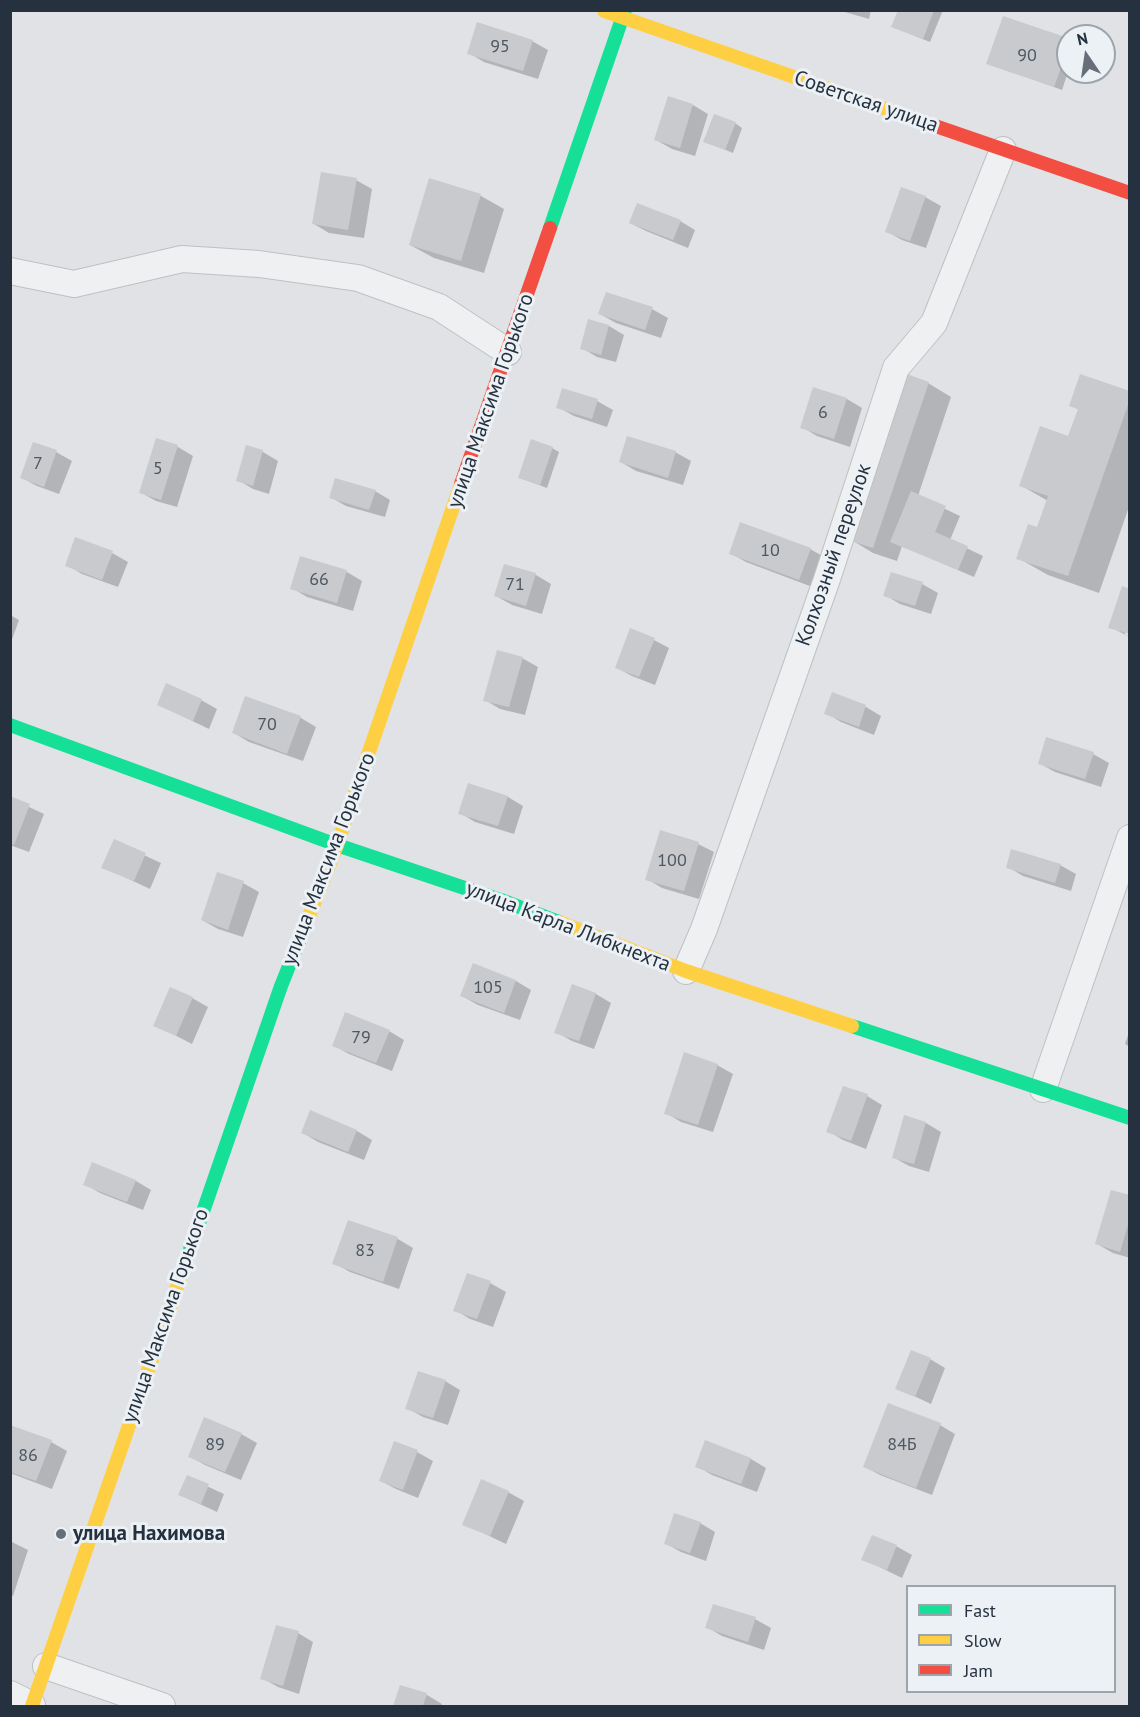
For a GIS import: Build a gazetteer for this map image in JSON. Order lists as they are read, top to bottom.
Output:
{
  "streets": {
    "street": [
      "Советская улица",
      "улица Максима Горького",
      "Колхозный переулок",
      "улица Карла Либкнехта"
    ]
  },
  "crossings": [
    ["Советская улица", "улица Максима Горького"],
    ["Советская улица", "Колхозный переулок"],
    ["улица Максима Горького", "улица Карла Либкнехта"],
    ["Колхозный переулок", "улица Карла Либкнехта"]
  ],
  "places": ["улица Нахимова"],
  "house_numbers": [
    "95",
    "90",
    "6",
    "7",
    "5",
    "10",
    "66",
    "71",
    "70",
    "100",
    "105",
    "79",
    "83",
    "89",
    "84Б",
    "86"
  ],
  "legend": ["Fast", "Slow", "Jam"],
  "north": "top"
}
